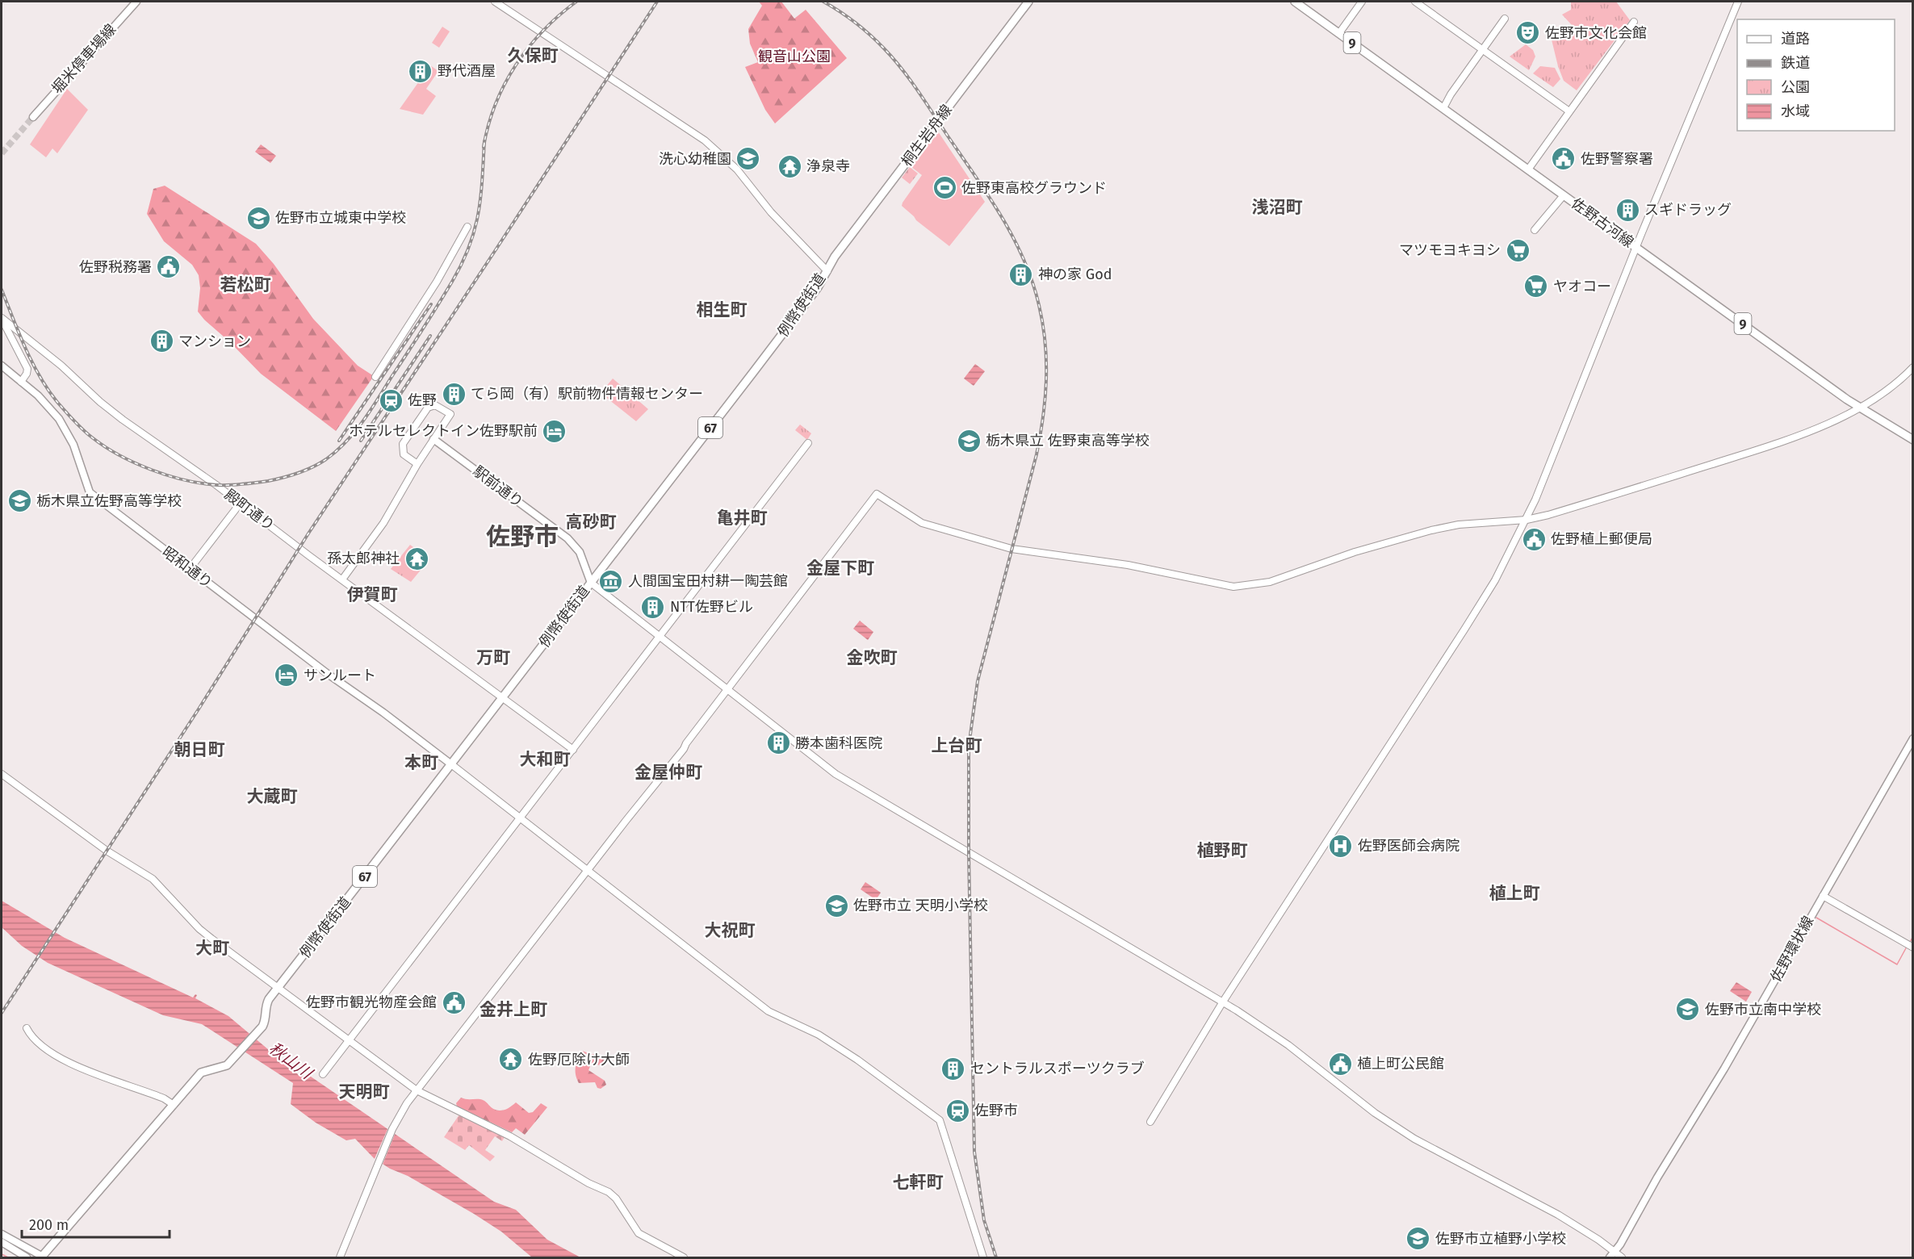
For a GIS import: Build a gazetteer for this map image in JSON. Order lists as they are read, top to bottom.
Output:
{
  "streets": {
    "main road": [
      "9",
      "堀米停車場線",
      "桐生岩舟線",
      "佐野古河線",
      "例幣使街道",
      "67",
      "駅前通り",
      "昭和通り",
      "佐野環状線"
    ],
    "street": ["殿町通り"]
  },
  "crossings": [
    ["桐生岩舟線", "例幣使街道"],
    ["例幣使街道", "駅前通り"],
    ["例幣使街道", "殿町通り"],
    ["例幣使街道", "昭和通り"]
  ],
  "districts": [
    "久保町",
    "浅沼町",
    "若松町",
    "相生町",
    "亀井町",
    "高砂町",
    "佐野市",
    "金屋下町",
    "伊賀町",
    "万町",
    "金吹町",
    "上台町",
    "朝日町",
    "大和町",
    "本町",
    "金屋仲町",
    "大蔵町",
    "植野町",
    "植上町",
    "大祝町",
    "大町",
    "金井上町",
    "天明町",
    "七軒町"
  ],
  "water": ["秋山川"],
  "parks": ["観音山公園"],
  "places": {
    "theatre": ["佐野市文化会館"],
    "building": [
      "野代酒屋",
      "スギドラッグ",
      "神の家 God",
      "マンション",
      "てら岡（有）駅前物件情報センター",
      "NTT佐野ビル",
      "勝本歯科医院",
      "セントラルスポーツクラブ"
    ],
    "school or university": [
      "洗心幼稚園",
      "佐野市立城東中学校",
      "栃木県立 佐野東高等学校",
      "栃木県立佐野高等学校",
      "佐野市立 天明小学校",
      "佐野市立南中学校",
      "佐野市立植野小学校"
    ],
    "public building": [
      "佐野警察署",
      "佐野税務署",
      "佐野植上郵便局",
      "佐野市観光物産会館",
      "植上町公民館"
    ],
    "temple": ["浄泉寺", "孫太郎神社", "佐野厄除け大師"],
    "sports": ["佐野東高校グラウンド"],
    "supermarket": ["マツモヨキヨシ", "ヤオコー"],
    "station": ["佐野", "佐野市"],
    "hotel": ["ホテルセレクトイン佐野駅前", "サンルート"],
    "museum": ["人間国宝田村耕一陶芸館"],
    "hospital": ["佐野医師会病院"]
  },
  "legend": [
    "道路",
    "鉄道",
    "公園",
    "水域"
  ],
  "scale_bar": "200 m"
}
